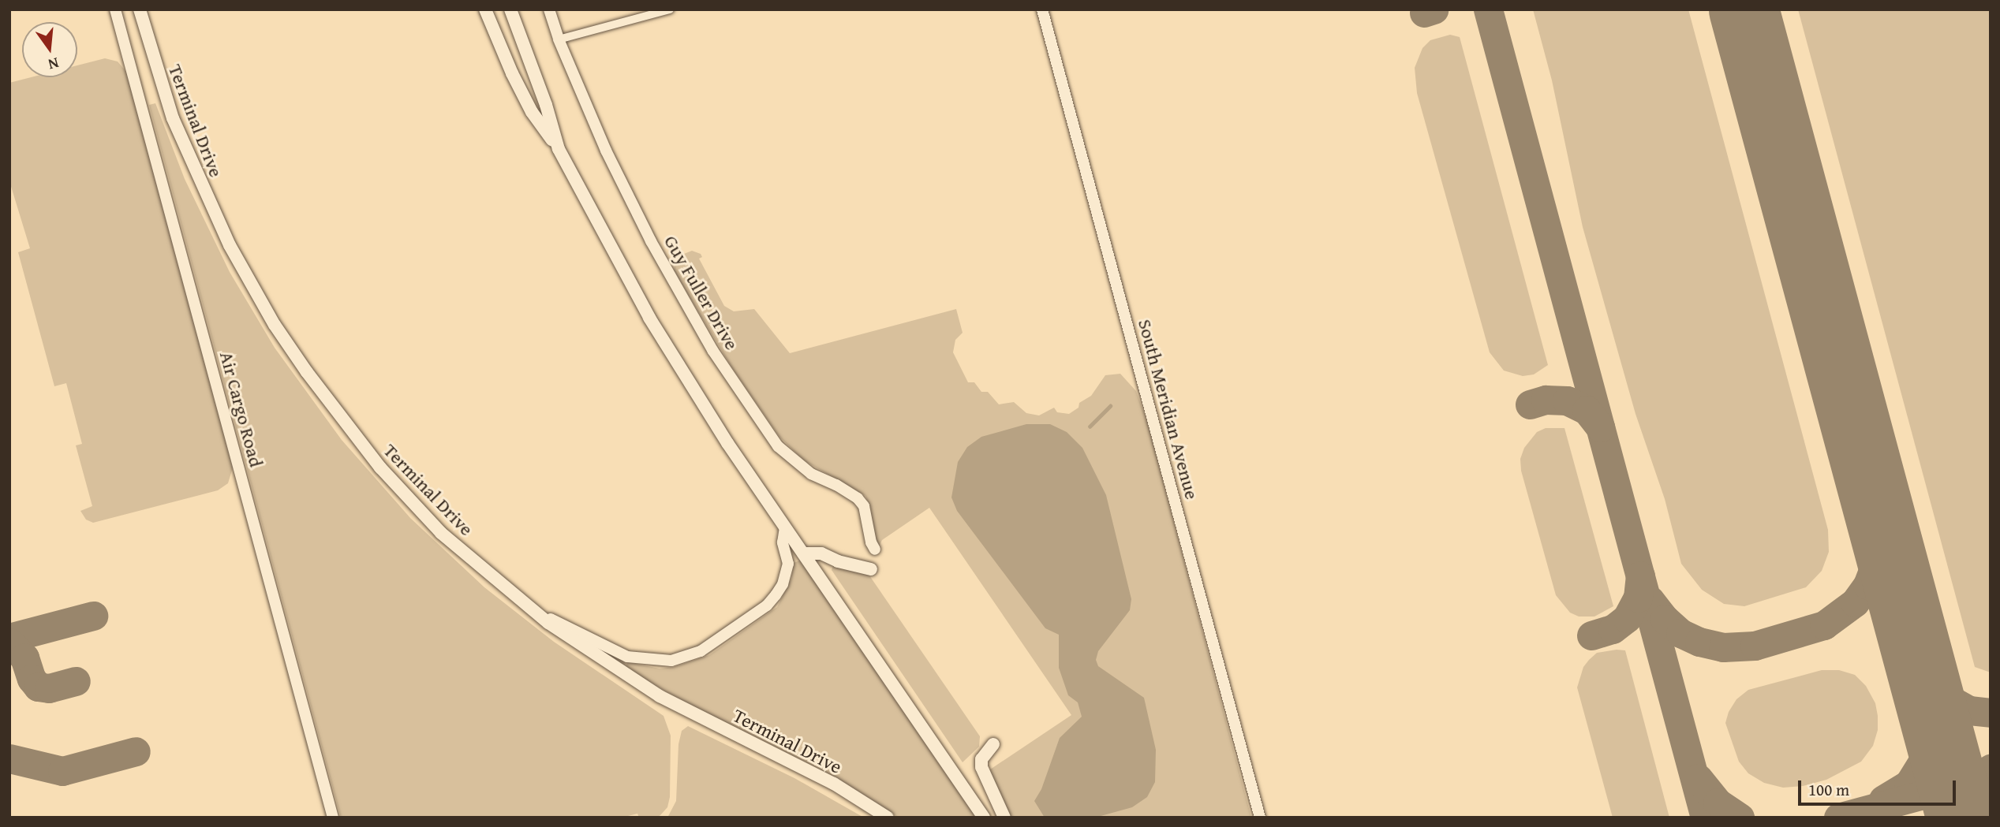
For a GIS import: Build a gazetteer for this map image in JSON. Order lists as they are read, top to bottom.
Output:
{
  "streets": {
    "main road": ["Terminal Drive"],
    "street": ["Guy Fuller Drive", "Air Cargo Road", "South Meridian Avenue"]
  },
  "scale_bar": "100 m",
  "north": "bottom"
}
